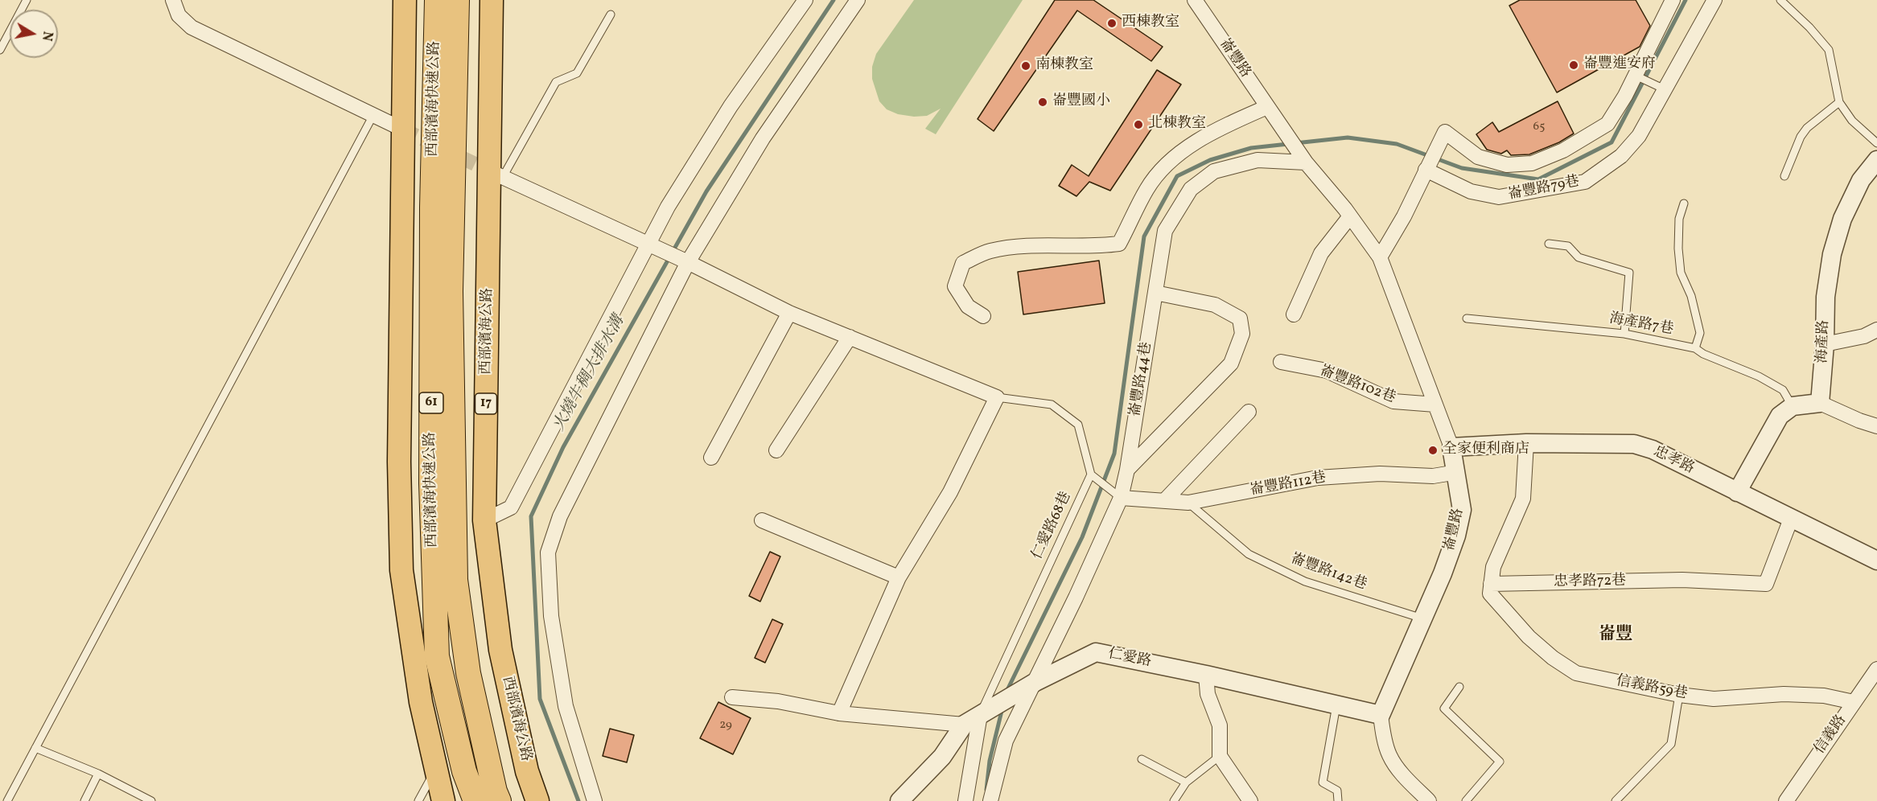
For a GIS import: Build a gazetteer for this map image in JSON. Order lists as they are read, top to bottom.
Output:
{
  "streets": {
    "highway": ["西部濱海快速公路", "61"],
    "main road": ["西部濱海公路", "17"],
    "street": [
      "崙豐路",
      "崙豐路79巷",
      "海產路",
      "崙豐路44巷",
      "崙豐路102巷",
      "忠孝路",
      "崙豐路112巷",
      "忠孝路72巷",
      "仁愛路",
      "信義路59巷",
      "信義路"
    ],
    "lane": ["海產路7巷", "仁愛路68巷", "崙豐路142巷"]
  },
  "crossings": [
    ["崙豐路", "崙豐路44巷"],
    ["崙豐路", "崙豐路102巷"],
    ["崙豐路", "忠孝路"],
    ["崙豐路", "崙豐路112巷"],
    ["崙豐路", "崙豐路142巷"],
    ["崙豐路", "仁愛路"],
    ["崙豐路44巷", "崙豐路112巷"],
    ["崙豐路44巷", "仁愛路"],
    ["忠孝路", "忠孝路72巷"],
    ["崙豐路112巷", "崙豐路142巷"],
    ["仁愛路68巷", "仁愛路"],
    ["忠孝路72巷", "信義路59巷"],
    ["信義路59巷", "信義路"]
  ],
  "districts": ["崙豐"],
  "water": ["火燒牛稠大排水溝"],
  "places": [
    "西棟教室",
    "崙豐進安府",
    "南棟教室",
    "崙豐國小",
    "北棟教室",
    "全家便利商店"
  ],
  "house_numbers": ["65", "29"],
  "north": "right"
}
